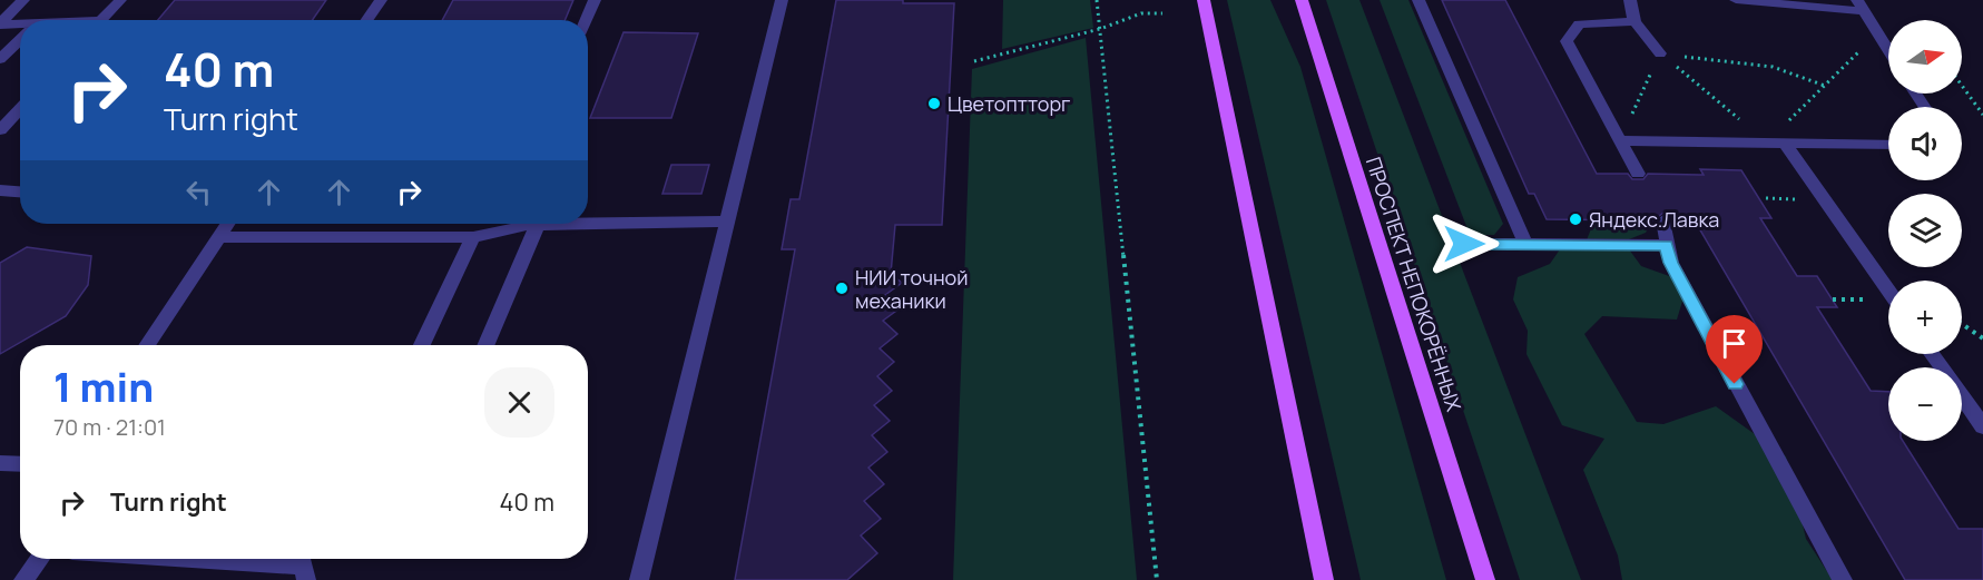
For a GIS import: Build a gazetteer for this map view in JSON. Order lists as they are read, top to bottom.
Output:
{
  "streets": {
    "main road": ["ПРОСПЕКТ НЕПОКОРЁННЫХ"]
  },
  "places": ["Цветоптторг", "Яндекс.Лавка", "НИИ точной механики"],
  "north": "right",
  "page": {
    "map_buttons": ["+", "−"],
    "turn": ["40 m", "Turn right"],
    "heading": ["1 min", "70 m · 21:01"],
    "list": [
      {
        "name": "Turn right",
        "value": "40 m"
      }
    ]
  }
}
